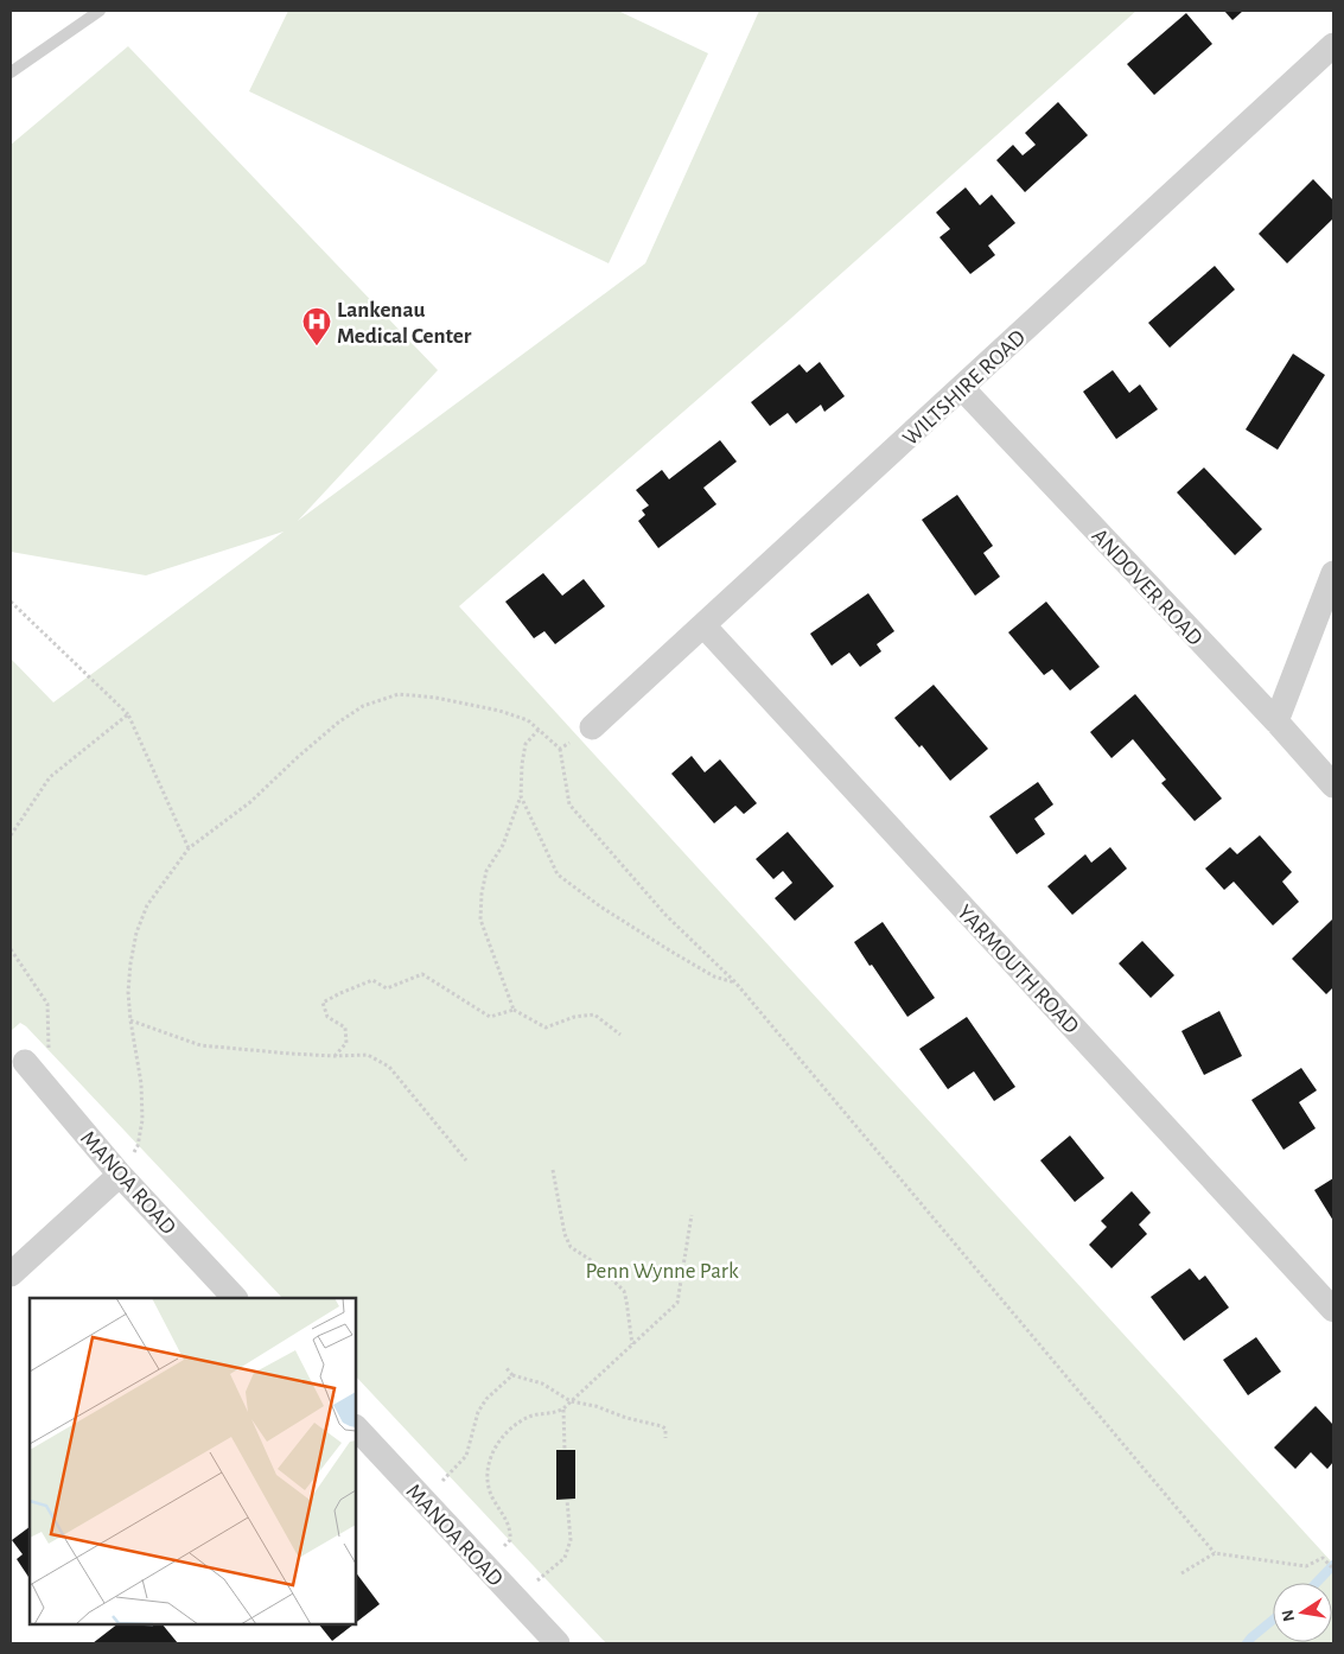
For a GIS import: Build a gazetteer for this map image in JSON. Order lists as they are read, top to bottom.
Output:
{
  "streets": {
    "street": [
      "WILTSHIRE ROAD",
      "ANDOVER ROAD",
      "YARMOUTH ROAD",
      "MANOA ROAD"
    ]
  },
  "crossings": [
    ["WILTSHIRE ROAD", "ANDOVER ROAD"],
    ["WILTSHIRE ROAD", "YARMOUTH ROAD"]
  ],
  "parks": ["Penn Wynne Park"],
  "places": {
    "hospital": ["Lankenau Medical Center"]
  },
  "north": "left"
}
